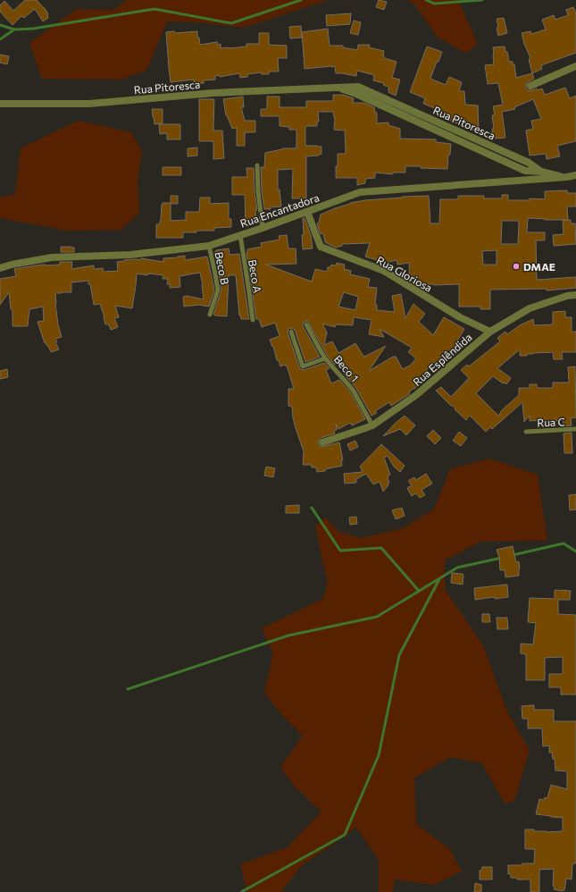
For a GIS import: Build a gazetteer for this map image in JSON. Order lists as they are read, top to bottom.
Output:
{
  "streets": {
    "street": [
      "Rua Pitoresca",
      "Rua Encantadora",
      "Rua Gloriosa",
      "Rua Esplêndida"
    ],
    "lane": [
      "Beco B",
      "Beco A",
      "Beco 1",
      "Rua C"
    ]
  },
  "crossings": [
    ["Rua Pitoresca", "Rua Encantadora"],
    ["Rua Encantadora", "Beco B"],
    ["Rua Encantadora", "Rua Gloriosa"],
    ["Rua Encantadora", "Beco A"],
    ["Rua Gloriosa", "Rua Esplêndida"],
    ["Rua Esplêndida", "Beco 1"]
  ],
  "places": ["DMAE"]
}
